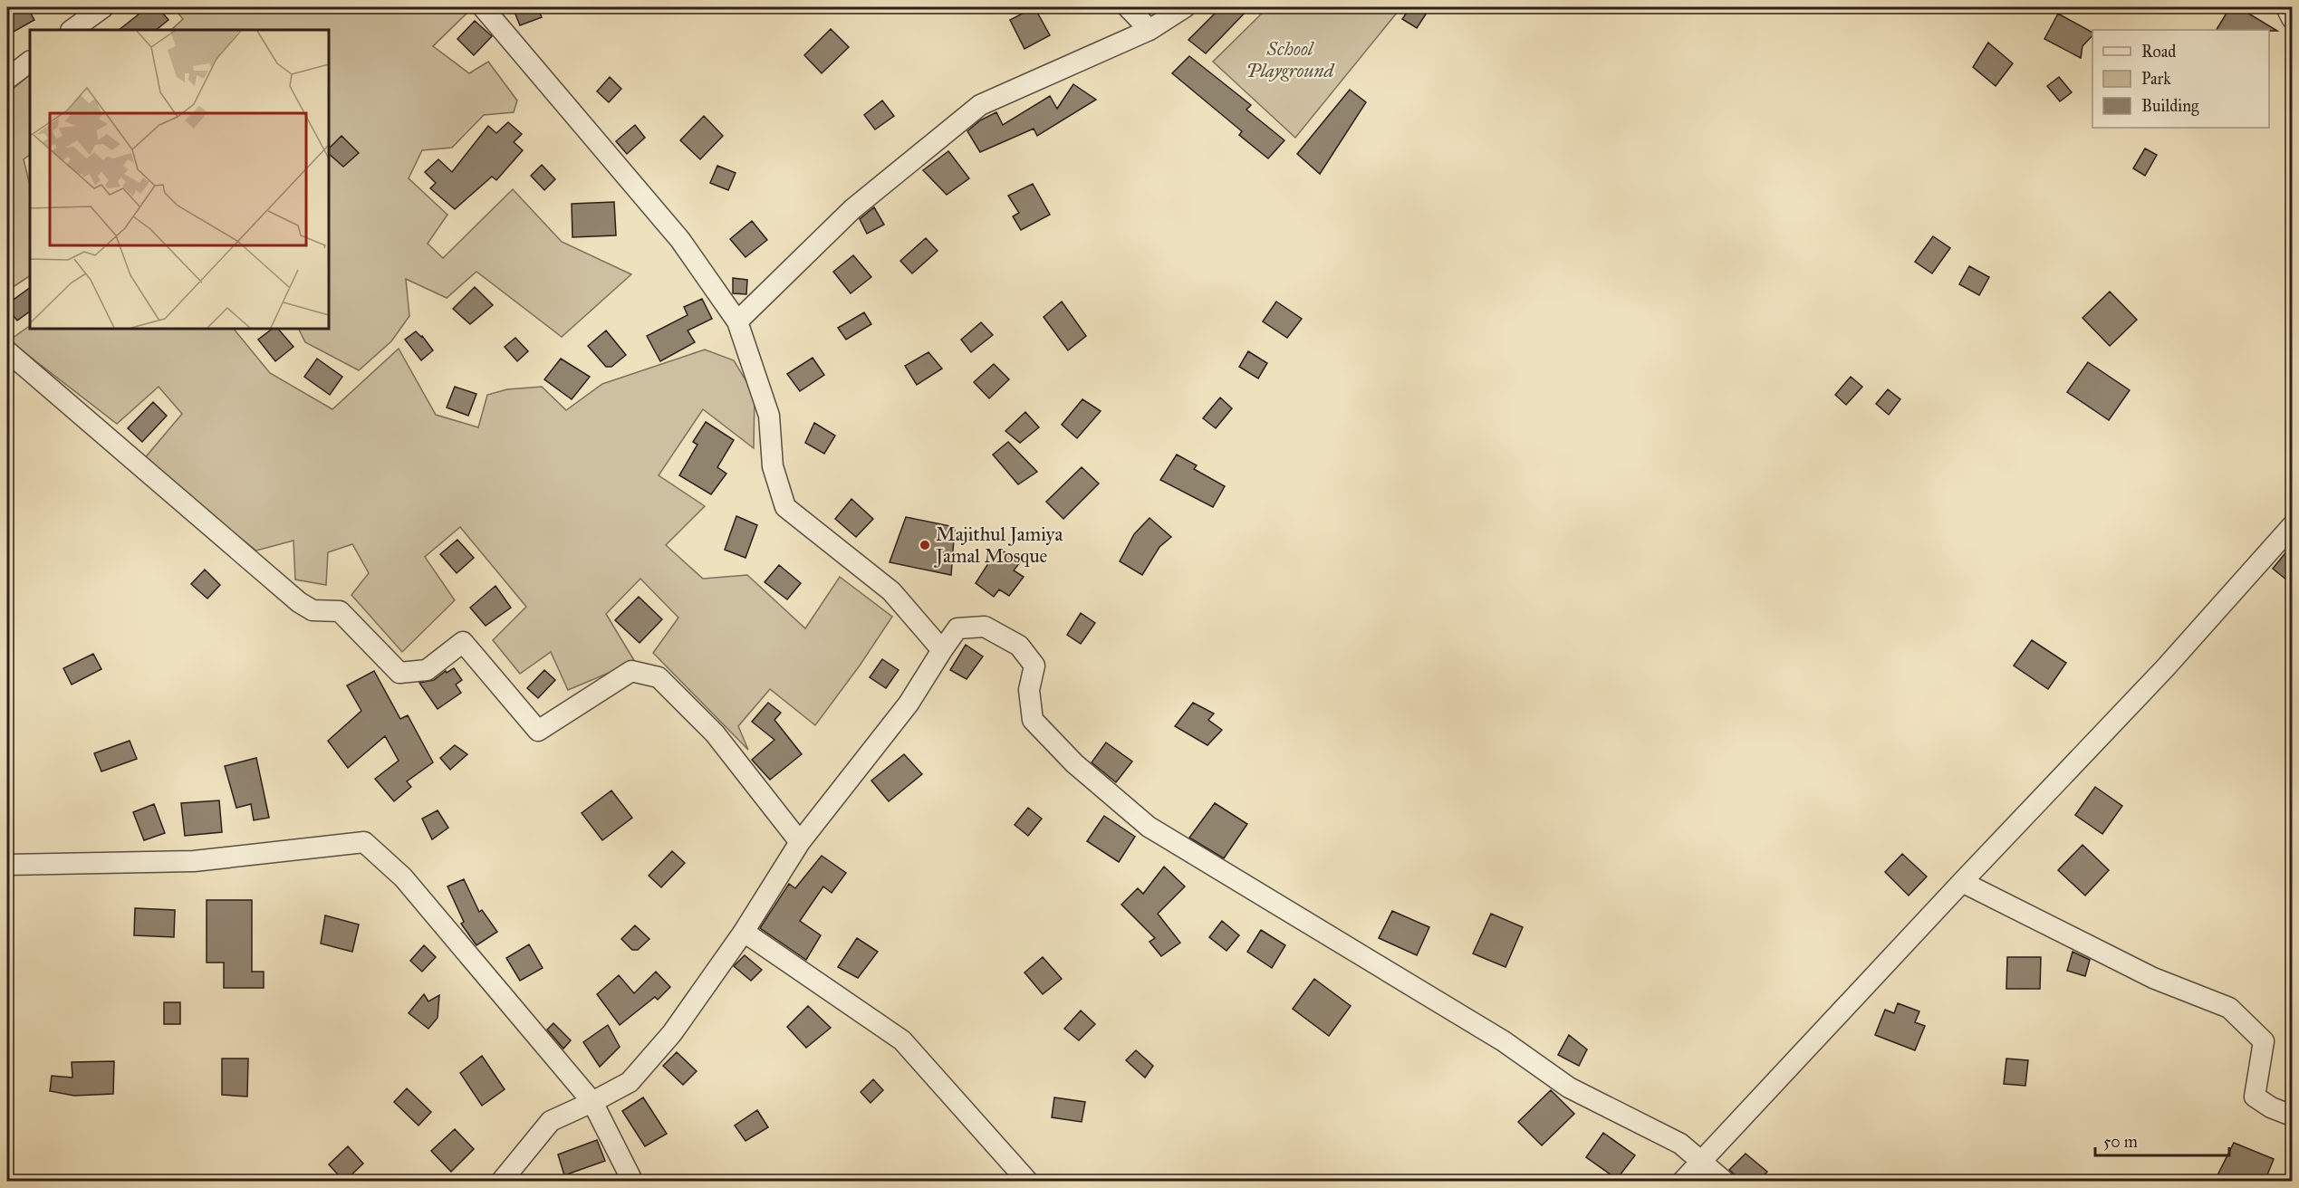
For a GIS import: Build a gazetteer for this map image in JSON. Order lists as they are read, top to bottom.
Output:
{
  "parks": ["School Playground"],
  "places": ["Majithul Jamiya Jamal Mosque"],
  "legend": ["Road", "Park", "Building"],
  "scale_bar": "50 m"
}
